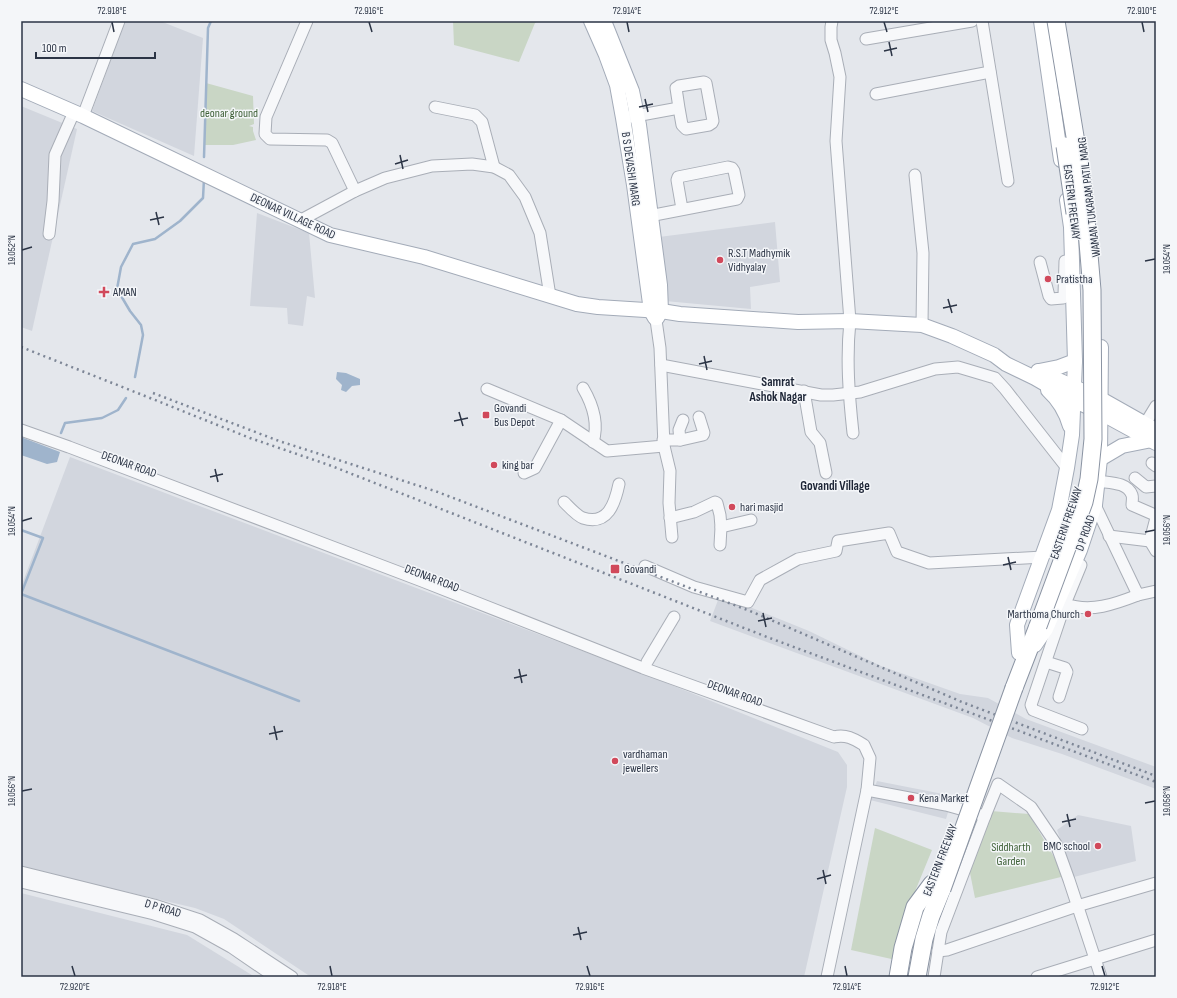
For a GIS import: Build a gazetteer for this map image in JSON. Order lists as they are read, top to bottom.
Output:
{
  "streets": {
    "highway": ["EASTERN FREEWAY"],
    "main road": [
      "B S DEVASHI MARG",
      "WAMAN TUKARAM PATIL MARG",
      "DEONAR VILLAGE ROAD",
      "D P ROAD"
    ],
    "street": ["DEONAR ROAD"]
  },
  "crossings": [
    ["B S DEVASHI MARG", "DEONAR VILLAGE ROAD"],
    ["WAMAN TUKARAM PATIL MARG", "EASTERN FREEWAY"],
    ["WAMAN TUKARAM PATIL MARG", "DEONAR VILLAGE ROAD"],
    ["WAMAN TUKARAM PATIL MARG", "D P ROAD"],
    ["EASTERN FREEWAY", "D P ROAD"]
  ],
  "districts": ["Samrat Ashok Nagar", "Govandi Village"],
  "parks": ["deonar ground", "Siddharth Garden"],
  "places": {
    "other": [
      "R.S.T Madhymik Vidhyalay",
      "Pratistha",
      "king bar",
      "hari masjid",
      "Marthoma Church",
      "vardhaman jewellers",
      "Kena Market",
      "BMC school"
    ],
    "health": ["AMAN"],
    "transit": ["Govandi Bus Depot", "Govandi"]
  },
  "scale_bar": "100 m",
  "coordinates": [
    "72.918°E",
    "72.916°E",
    "72.914°E",
    "72.912°E",
    "72.910°E",
    "19.052°N",
    "19.054°N",
    "19.056°N",
    "19.058°N",
    "72.920°E"
  ]
}
